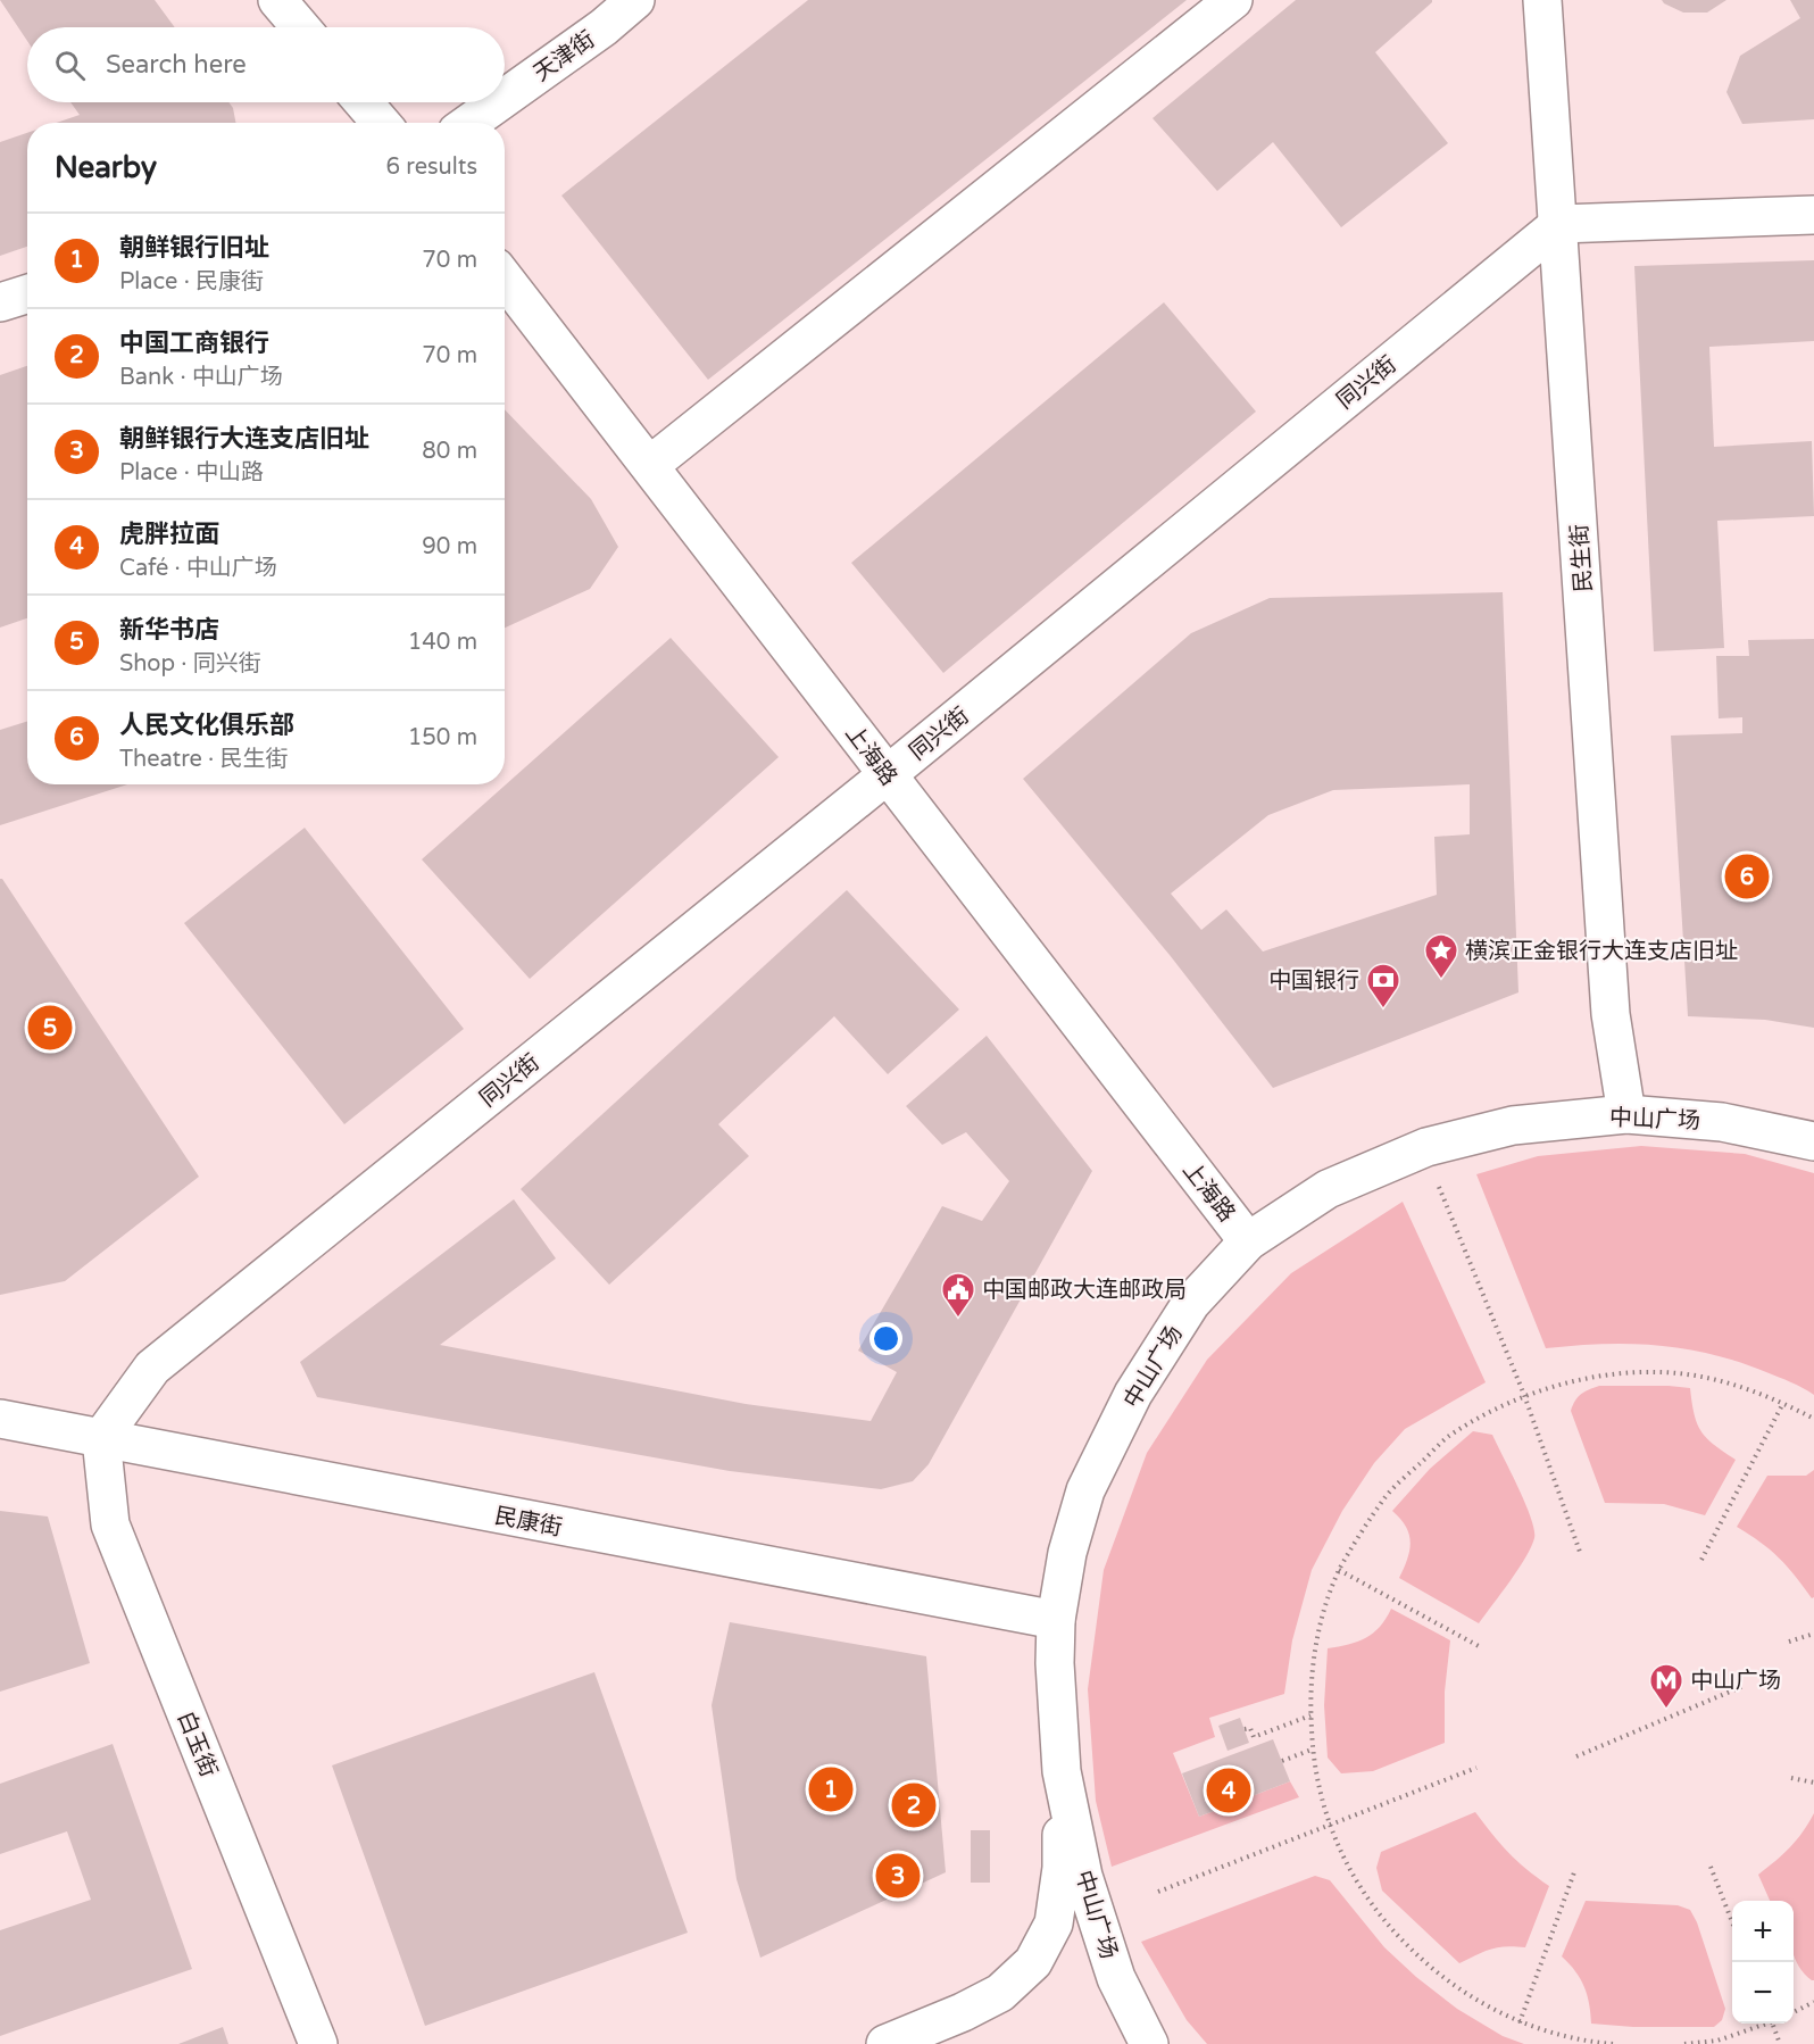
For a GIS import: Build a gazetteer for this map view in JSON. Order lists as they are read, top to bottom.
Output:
{
  "streets": {
    "street": [
      "天津街",
      "同兴街",
      "民生街",
      "上海路",
      "中山广场",
      "民康街",
      "白玉街"
    ]
  },
  "crossings": [
    ["同兴街", "民生街"],
    ["同兴街", "上海路"],
    ["同兴街", "民康街"],
    ["同兴街", "白玉街"],
    ["民生街", "中山广场"],
    ["上海路", "中山广场"],
    ["中山广场", "民康街"],
    ["民康街", "白玉街"]
  ],
  "places": {
    "place": ["横滨正金银行大连支店旧址"],
    "bank": ["中国银行"],
    "public building": ["中国邮政大连邮政局"],
    "metro station": ["中山广场"]
  },
  "page": {
    "search": "Search here",
    "heading": ["Nearby", "6 results"],
    "list": [
      {
        "mark": "1",
        "name": "朝鲜银行旧址",
        "note": "Place · 民康街",
        "value": "70 m"
      },
      {
        "mark": "2",
        "name": "中国工商银行",
        "note": "Bank · 中山广场",
        "value": "70 m"
      },
      {
        "mark": "3",
        "name": "朝鲜银行大连支店旧址",
        "note": "Place · 中山路",
        "value": "80 m"
      },
      {
        "mark": "4",
        "name": "虎胖拉面",
        "note": "Café · 中山广场",
        "value": "90 m"
      },
      {
        "mark": "5",
        "name": "新华书店",
        "note": "Shop · 同兴街",
        "value": "140 m"
      },
      {
        "mark": "6",
        "name": "人民文化俱乐部",
        "note": "Theatre · 民生街",
        "value": "150 m"
      }
    ],
    "pins": [
      "6",
      "5",
      "1",
      "4",
      "2",
      "3"
    ],
    "map_buttons": ["+", "−"]
  }
}
